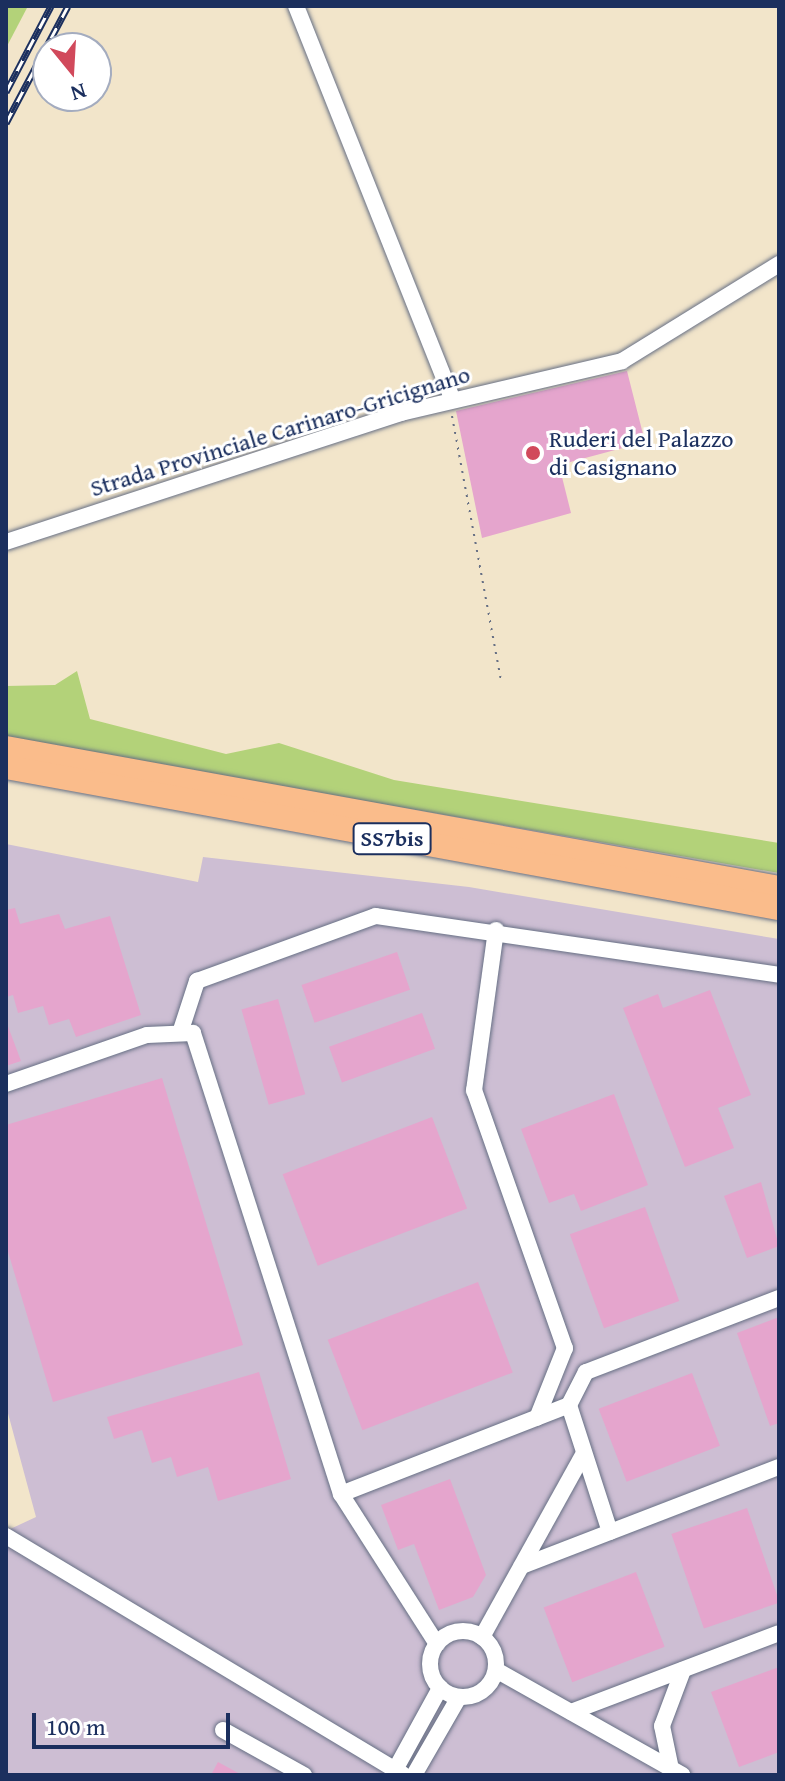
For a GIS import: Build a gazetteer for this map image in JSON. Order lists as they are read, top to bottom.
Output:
{
  "streets": {
    "highway": ["SS7bis"],
    "street": ["Strada Provinciale Carinaro-Gricignano"]
  },
  "places": ["Ruderi del Palazzo di Casignano"],
  "scale_bar": "100 m",
  "north": "bottom"
}
